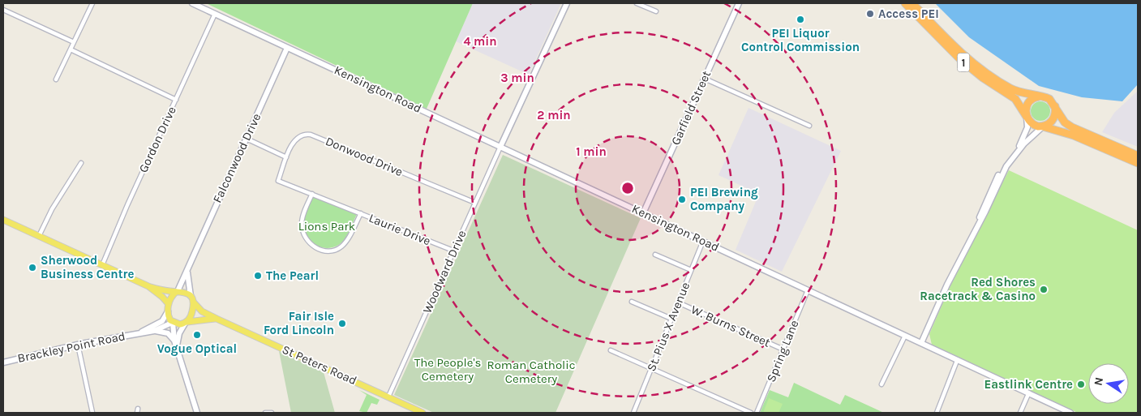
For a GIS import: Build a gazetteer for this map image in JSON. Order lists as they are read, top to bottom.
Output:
{
  "streets": {
    "highway": ["1"],
    "main road": ["St Peters Road"],
    "street": [
      "Kensington Road",
      "Garfield Street",
      "Gordon Drive",
      "Donwood Drive",
      "Falconwood Drive",
      "Laurie Drive",
      "Woodward Drive",
      "W. Burns Street",
      "St. Pius X Avenue",
      "Brackley Point Road",
      "Spring Lane"
    ]
  },
  "crossings": [
    ["Kensington Road", "Garfield Street"],
    ["Kensington Road", "Gordon Drive"],
    ["Kensington Road", "Falconwood Drive"],
    ["Kensington Road", "Woodward Drive"],
    ["Kensington Road", "St. Pius X Avenue"],
    ["Kensington Road", "Spring Lane"],
    ["Donwood Drive", "Laurie Drive"],
    ["Donwood Drive", "Woodward Drive"],
    ["Falconwood Drive", "Brackley Point Road"],
    ["Falconwood Drive", "St Peters Road"],
    ["Laurie Drive", "Woodward Drive"],
    ["Woodward Drive", "St Peters Road"],
    ["W. Burns Street", "St. Pius X Avenue"],
    ["W. Burns Street", "Spring Lane"],
    ["Brackley Point Road", "St Peters Road"]
  ],
  "parks": ["Lions Park", "The People's Cemetery", "Roman Catholic Cemetery"],
  "places": [
    "Access PEI",
    "PEI Liquor Control Commission",
    "PEI Brewing Company",
    "Sherwood Business Centre",
    "The Pearl",
    "Red Shores Racetrack & Casino",
    "Fair Isle Ford Lincoln",
    "Vogue Optical",
    "Eastlink Centre"
  ],
  "north": "left",
  "rings": [
    "4 min",
    "3 min",
    "2 min",
    "1 min"
  ]
}
